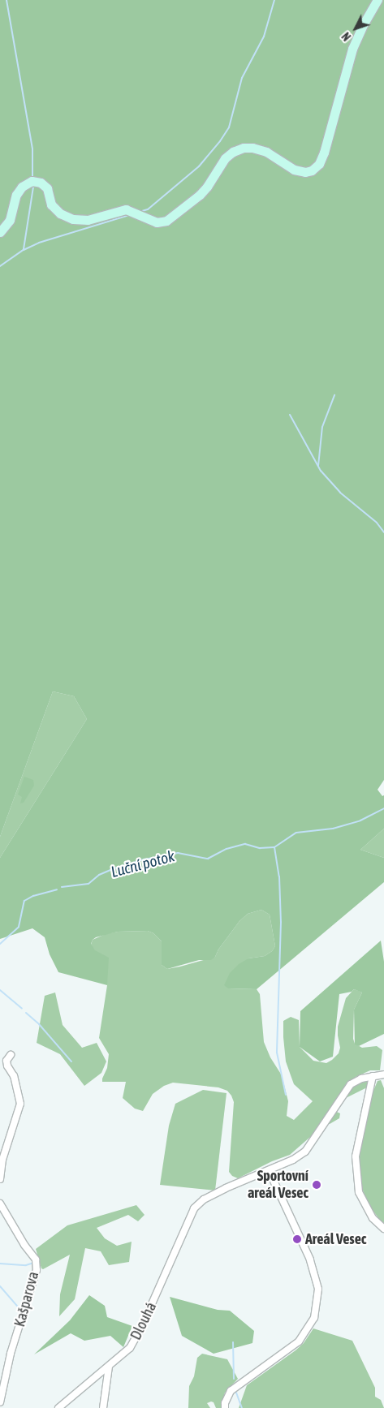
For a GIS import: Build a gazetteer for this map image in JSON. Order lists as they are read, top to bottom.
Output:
{
  "streets": {
    "street": ["Kašparova", "Dlouhá"]
  },
  "water": ["Luční potok"],
  "places": ["Sportovní areál Vesec", "Areál Vesec"],
  "north": "bottom left"
}
